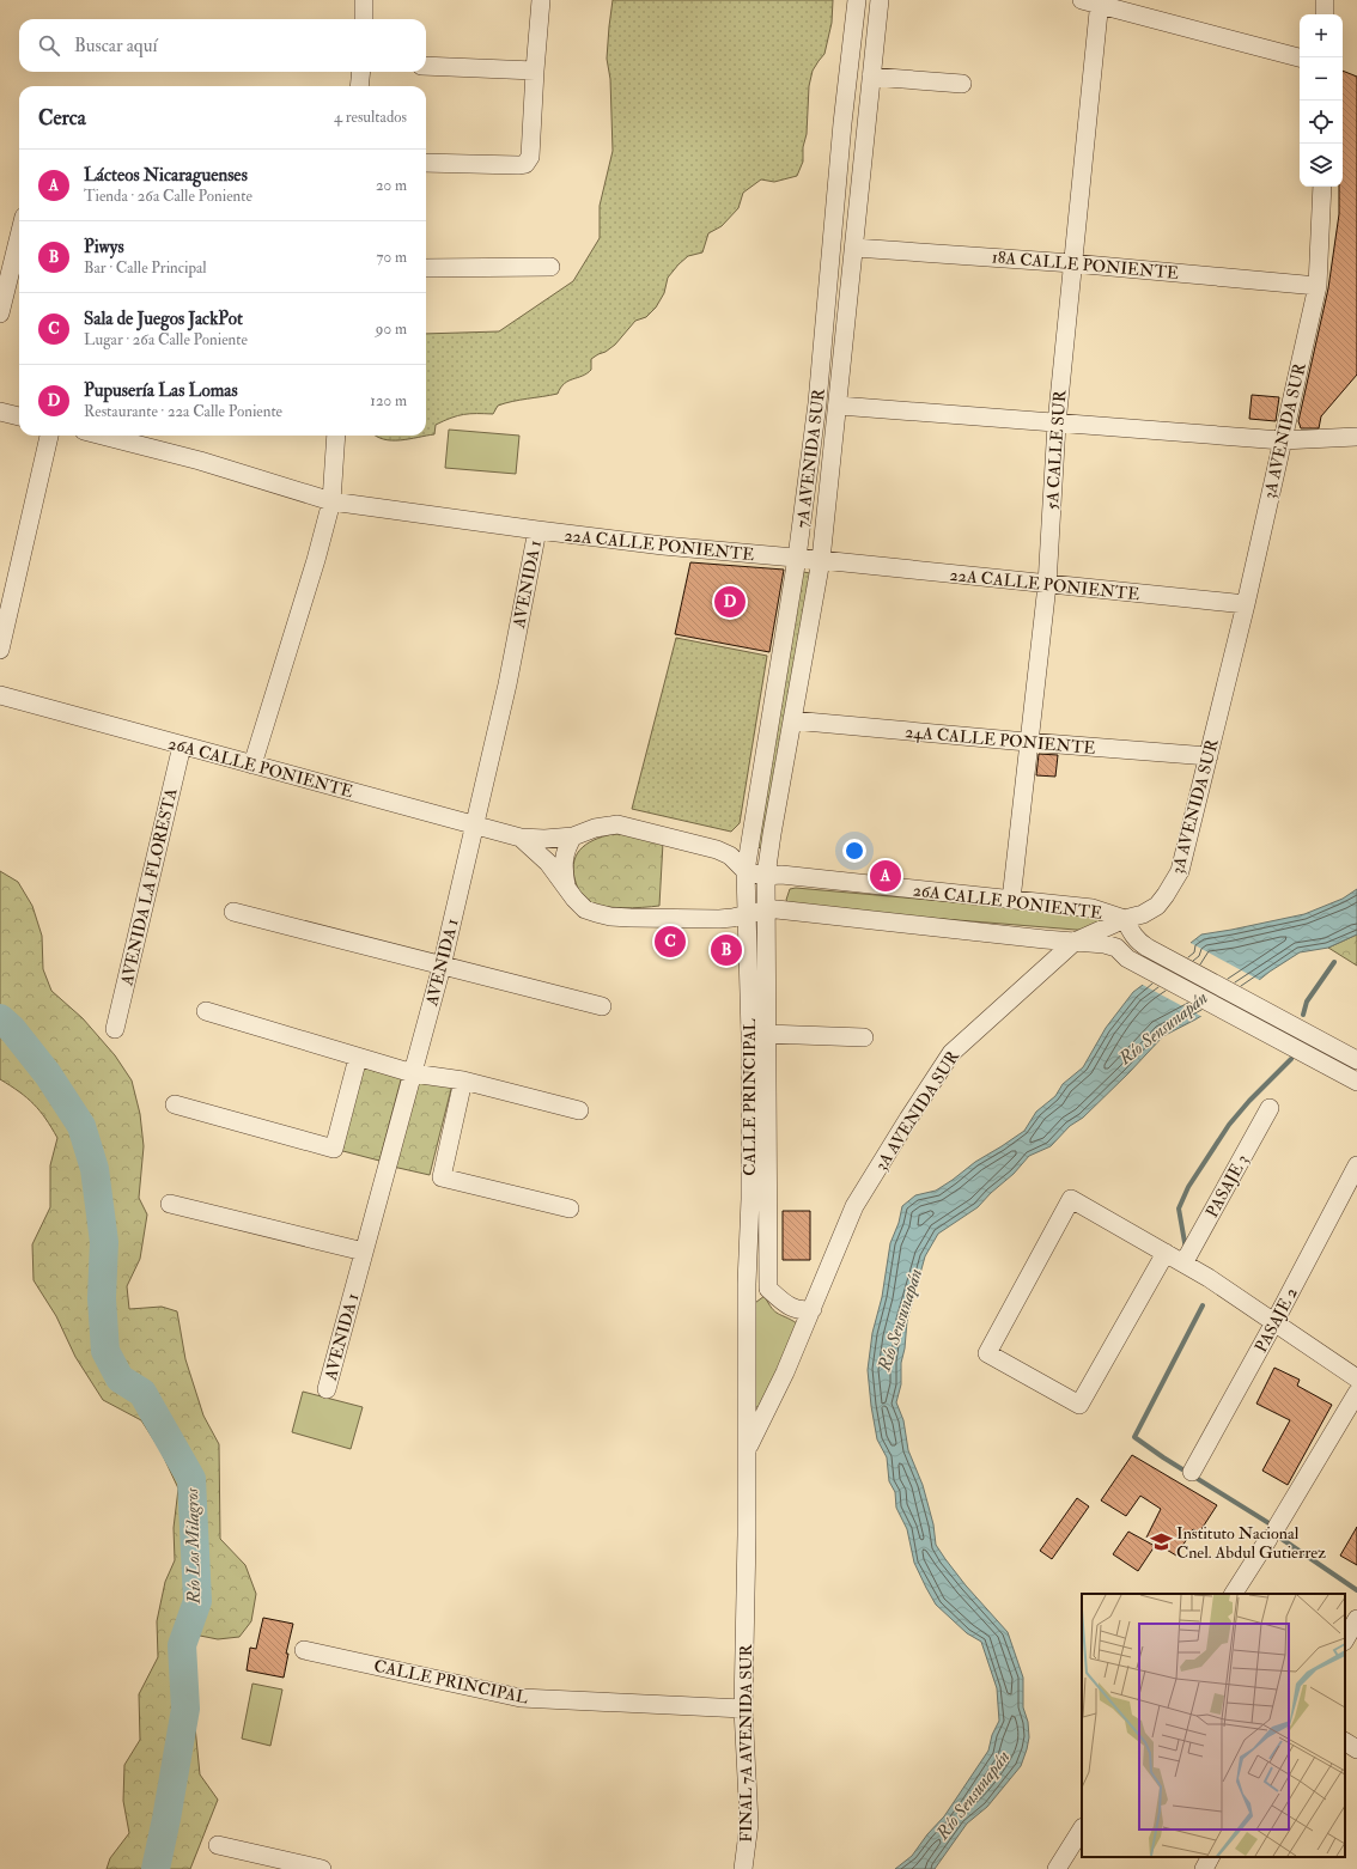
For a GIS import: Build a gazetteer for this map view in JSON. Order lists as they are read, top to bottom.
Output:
{
  "streets": {
    "street": [
      "18A CALLE PONIENTE",
      "3A AVENIDA SUR",
      "5A CALLE SUR",
      "7A AVENIDA SUR",
      "22A CALLE PONIENTE",
      "AVENIDA 1",
      "24A CALLE PONIENTE",
      "26A CALLE PONIENTE",
      "AVENIDA LA FLORESTA",
      "CALLE PRINCIPAL",
      "PASAJE 3",
      "PASAJE 2",
      "FINAL 7A AVENIDA SUR"
    ]
  },
  "crossings": [
    ["18A CALLE PONIENTE", "3A AVENIDA SUR"],
    ["18A CALLE PONIENTE", "5A CALLE SUR"],
    ["18A CALLE PONIENTE", "7A AVENIDA SUR"],
    ["3A AVENIDA SUR", "22A CALLE PONIENTE"],
    ["3A AVENIDA SUR", "24A CALLE PONIENTE"],
    ["3A AVENIDA SUR", "26A CALLE PONIENTE"],
    ["3A AVENIDA SUR", "CALLE PRINCIPAL"],
    ["5A CALLE SUR", "22A CALLE PONIENTE"],
    ["5A CALLE SUR", "24A CALLE PONIENTE"],
    ["5A CALLE SUR", "26A CALLE PONIENTE"],
    ["7A AVENIDA SUR", "22A CALLE PONIENTE"],
    ["7A AVENIDA SUR", "24A CALLE PONIENTE"],
    ["7A AVENIDA SUR", "26A CALLE PONIENTE"],
    ["7A AVENIDA SUR", "CALLE PRINCIPAL"],
    ["22A CALLE PONIENTE", "AVENIDA 1"],
    ["AVENIDA 1", "26A CALLE PONIENTE"],
    ["26A CALLE PONIENTE", "AVENIDA LA FLORESTA"],
    ["26A CALLE PONIENTE", "CALLE PRINCIPAL"],
    ["CALLE PRINCIPAL", "FINAL 7A AVENIDA SUR"]
  ],
  "water": ["Río Sensunapán", "Río Los Milagros"],
  "places": {
    "school or university": ["Instituto Nacional Cnel. Abdul Gutierrez"]
  },
  "page": {
    "map_buttons": ["+", "−"],
    "search": "Buscar aquí",
    "heading": ["Cerca", "4 resultados"],
    "list": [
      {
        "mark": "A",
        "name": "Lácteos Nicaraguenses",
        "note": "Tienda · 26a Calle Poniente",
        "value": "20 m"
      },
      {
        "mark": "B",
        "name": "Piwys",
        "note": "Bar · Calle Principal",
        "value": "70 m"
      },
      {
        "mark": "C",
        "name": "Sala de Juegos JackPot",
        "note": "Lugar · 26a Calle Poniente",
        "value": "90 m"
      },
      {
        "mark": "D",
        "name": "Pupusería Las Lomas",
        "note": "Restaurante · 22a Calle Poniente",
        "value": "120 m"
      }
    ],
    "pins": [
      "D",
      "A",
      "C",
      "B"
    ]
  }
}
